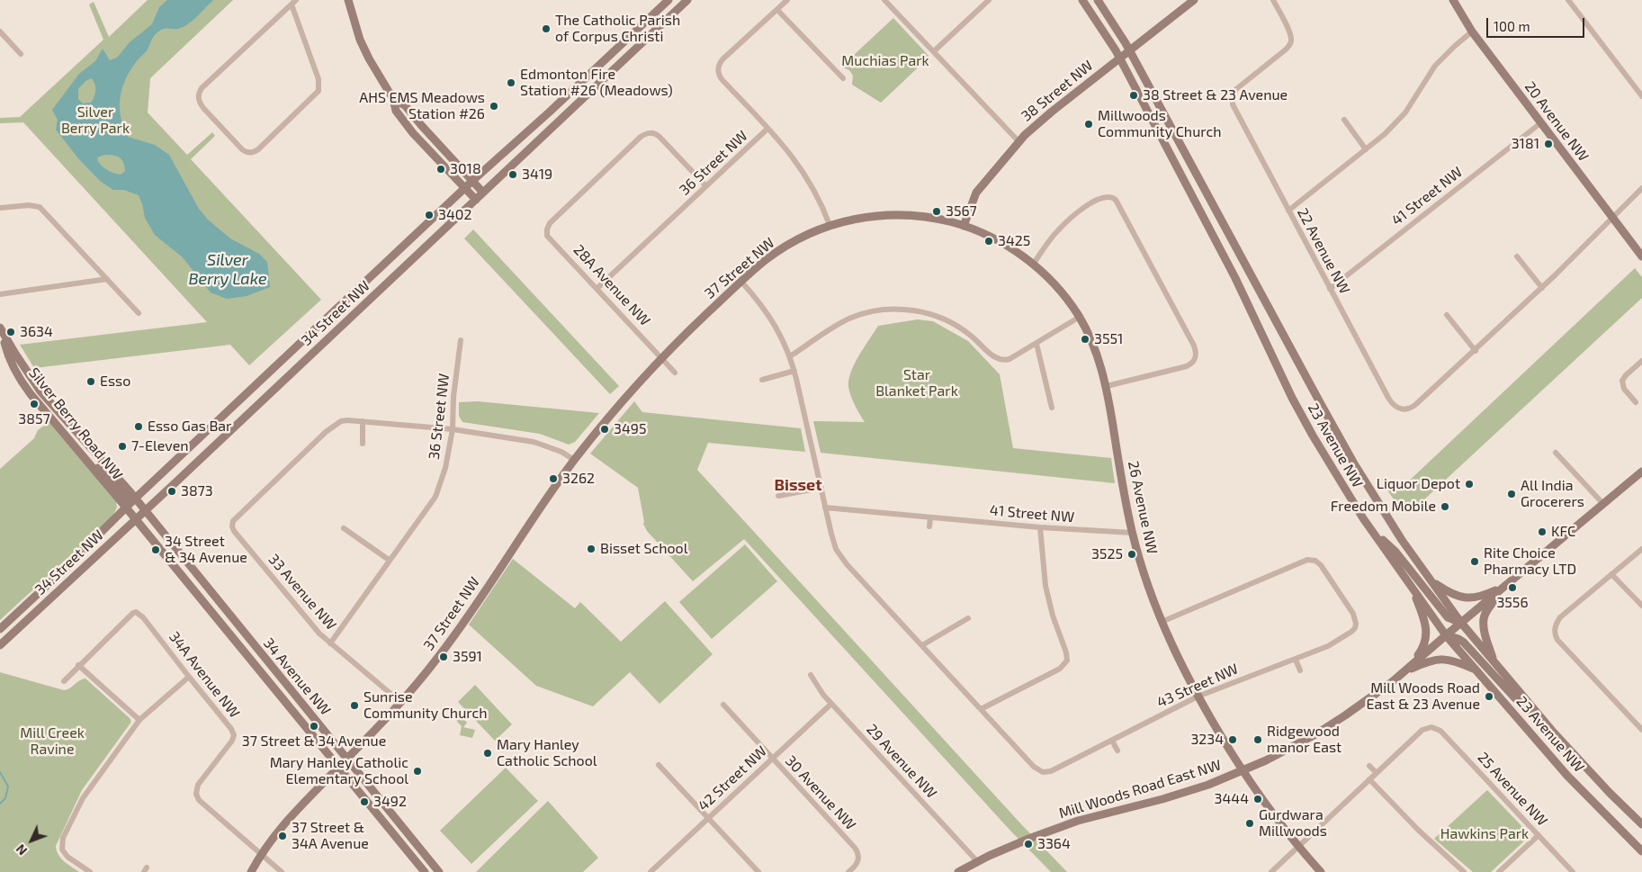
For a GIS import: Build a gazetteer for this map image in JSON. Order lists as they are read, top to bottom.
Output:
{
  "streets": {
    "main road": [
      "38 Street NW",
      "20 Avenue NW",
      "37 Street NW",
      "34 Street NW",
      "Silver Berry Road NW",
      "23 Avenue NW",
      "26 Avenue NW",
      "34 Avenue NW",
      "Mill Woods Road East NW"
    ],
    "street": [
      "36 Street NW",
      "41 Street NW",
      "22 Avenue NW",
      "28A Avenue NW",
      "33 Avenue NW",
      "34A Avenue NW",
      "43 Street NW",
      "29 Avenue NW",
      "42 Street NW",
      "25 Avenue NW",
      "30 Avenue NW"
    ]
  },
  "crossings": [
    ["38 Street NW", "23 Avenue NW"],
    ["38 Street NW", "26 Avenue NW"],
    ["20 Avenue NW", "41 Street NW"],
    ["36 Street NW", "28A Avenue NW"],
    ["36 Street NW", "33 Avenue NW"],
    ["41 Street NW", "22 Avenue NW"],
    ["41 Street NW", "26 Avenue NW"],
    ["37 Street NW", "28A Avenue NW"],
    ["37 Street NW", "26 Avenue NW"],
    ["37 Street NW", "33 Avenue NW"],
    ["37 Street NW", "34A Avenue NW"],
    ["37 Street NW", "34 Avenue NW"],
    ["34 Street NW", "Silver Berry Road NW"],
    ["34 Street NW", "34 Avenue NW"],
    ["Silver Berry Road NW", "34 Avenue NW"],
    ["23 Avenue NW", "Mill Woods Road East NW"],
    ["26 Avenue NW", "43 Street NW"],
    ["26 Avenue NW", "Mill Woods Road East NW"],
    ["29 Avenue NW", "42 Street NW"],
    ["29 Avenue NW", "Mill Woods Road East NW"],
    ["42 Street NW", "30 Avenue NW"]
  ],
  "districts": ["Bisset"],
  "water": ["Silver Berry Lake"],
  "parks": [
    "Muchias Park",
    "Silver Berry Park",
    "Star Blanket Park",
    "Mill Creek Ravine",
    "Hawkins Park"
  ],
  "places": [
    "The Catholic Parish of Corpus Christi",
    "Edmonton Fire Station #26 (Meadows)",
    "38 Street & 23 Avenue",
    "AHS EMS Meadows Station #26",
    "Millwoods Community Church",
    "3181",
    "3018",
    "3419",
    "3567",
    "3402",
    "3425",
    "3634",
    "3551",
    "Esso",
    "3857",
    "Esso Gas Bar",
    "3495",
    "7-Eleven",
    "3262",
    "Liquor Depot",
    "3873",
    "All India Grocerers",
    "Freedom Mobile",
    "KFC",
    "Bisset School",
    "34 Street & 34 Avenue",
    "3525",
    "Rite Choice Pharmacy LTD",
    "3556",
    "3591",
    "Mill Woods Road East & 23 Avenue",
    "Sunrise Community Church",
    "37 Street & 34 Avenue",
    "3234",
    "Ridgewood manor East",
    "Mary Hanley Catholic School",
    "Mary Hanley Catholic Elementary School",
    "3444",
    "3492",
    "Gurdwara Millwoods",
    "37 Street & 34A Avenue",
    "3364"
  ],
  "scale_bar": "100 m",
  "north": "bottom left"
}
